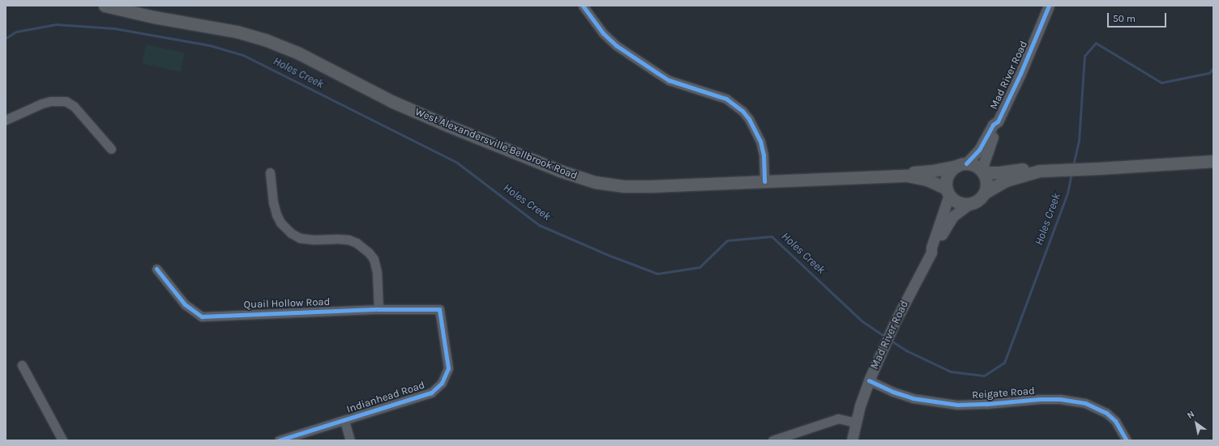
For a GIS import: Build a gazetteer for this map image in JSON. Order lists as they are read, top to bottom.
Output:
{
  "streets": {
    "main road": ["West Alexandersville Bellbrook Road"],
    "street": [
      "Mad River Road",
      "Quail Hollow Road",
      "Reigate Road",
      "Indianhead Road"
    ]
  },
  "crossings": [
    ["Mad River Road", "West Alexandersville Bellbrook Road"],
    ["Mad River Road", "Reigate Road"],
    ["Quail Hollow Road", "Indianhead Road"]
  ],
  "water": ["Holes Creek"],
  "scale_bar": "50 m",
  "north": "top left"
}
